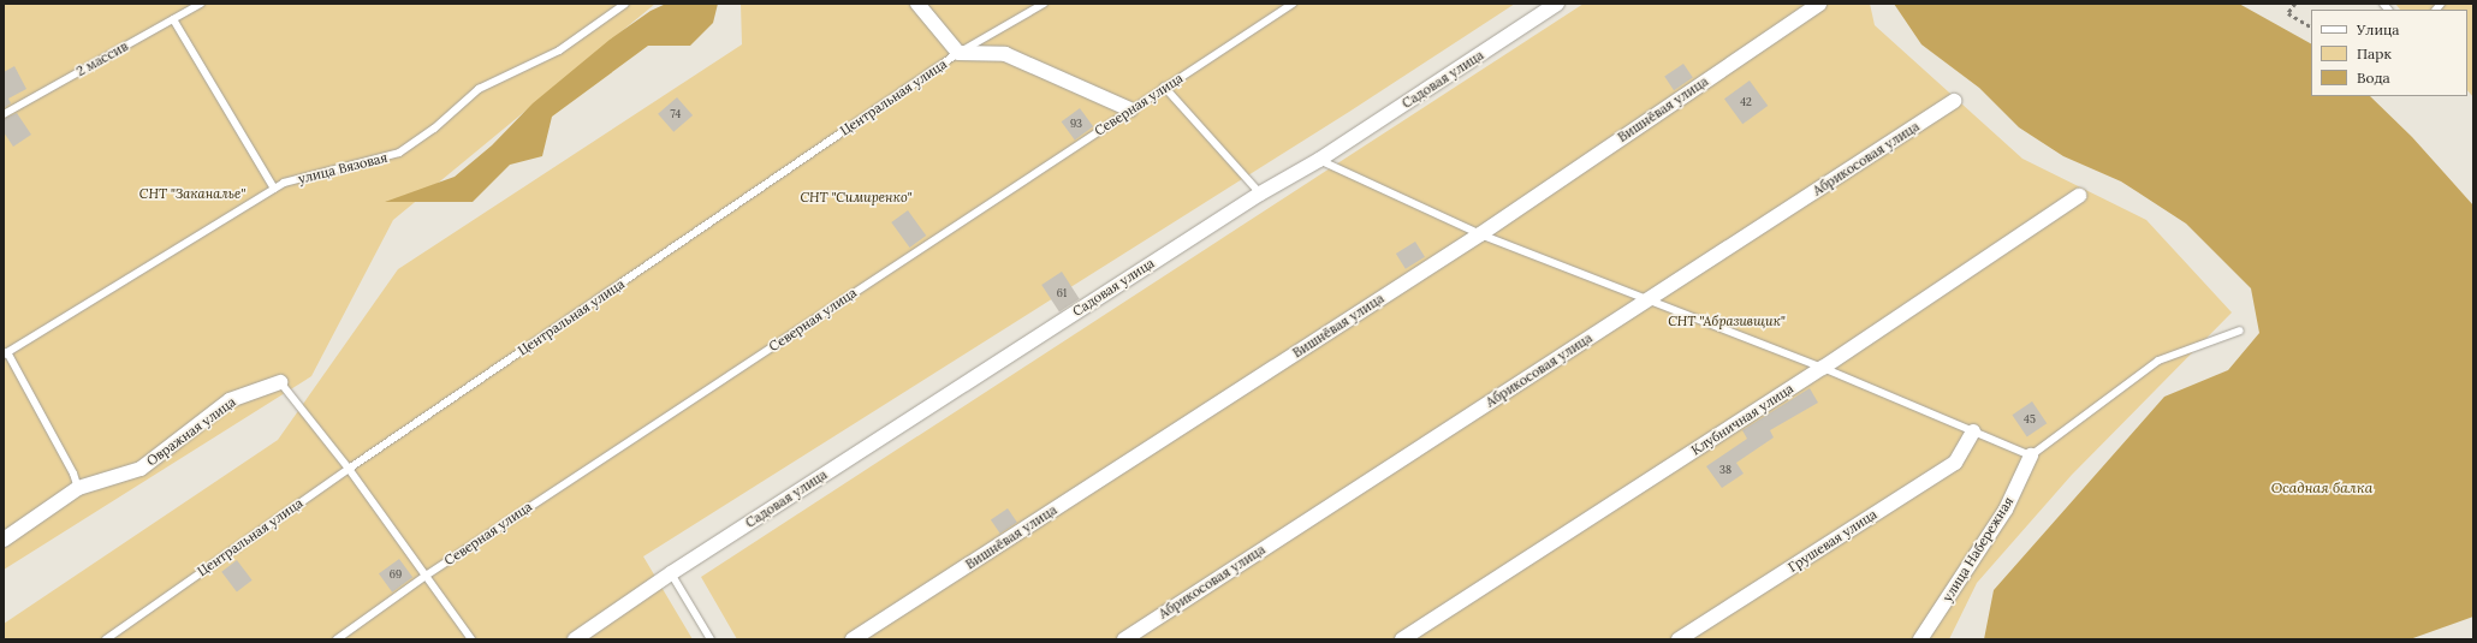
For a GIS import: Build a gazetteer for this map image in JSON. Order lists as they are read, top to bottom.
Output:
{
  "streets": {
    "street": [
      "Садовая улица",
      "Вишнёвая улица",
      "Абрикосовая улица",
      "Клубничная улица",
      "Овражная улица",
      "Грушевая улица",
      "улица Набережная"
    ],
    "lane": [
      "2 массив",
      "Центральная улица",
      "Северная улица",
      "улица Вязовая"
    ]
  },
  "water": ["Осадная балка"],
  "parks": ["СНТ \"Заканалье\"", "СНТ \"Симиренко\"", "СНТ \"Абразивщик\""],
  "house_numbers": [
    "42",
    "74",
    "93",
    "61",
    "45",
    "38",
    "69"
  ],
  "legend": ["Улица", "Парк", "Вода"]
}
